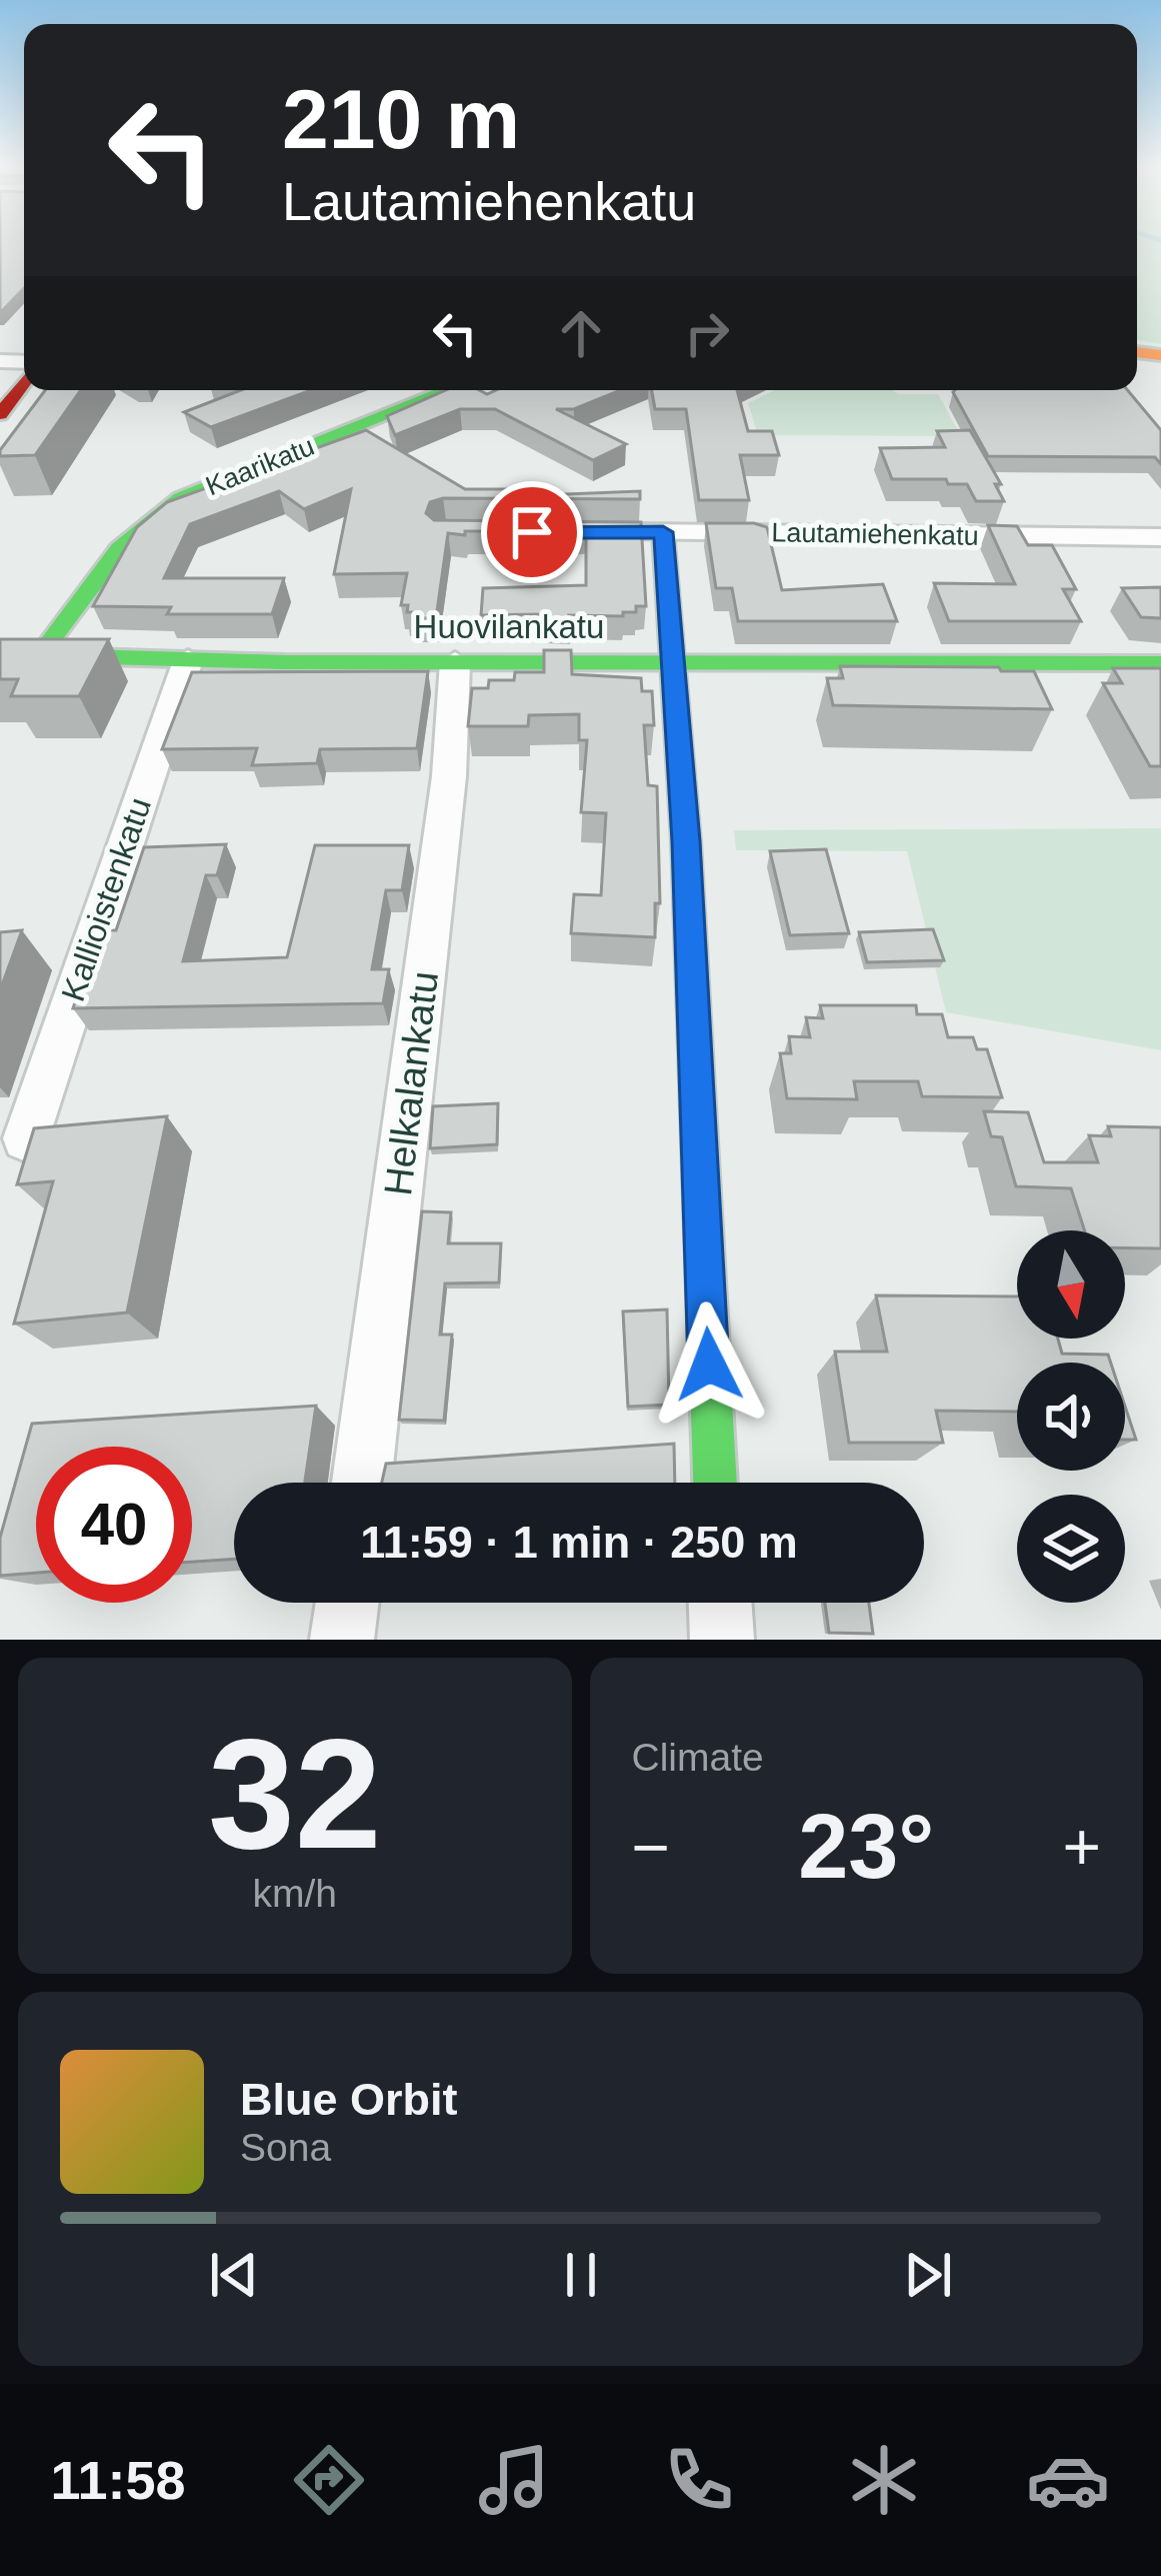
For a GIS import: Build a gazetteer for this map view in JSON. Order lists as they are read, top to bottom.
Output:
{
  "streets": {
    "street": [
      "Kaarikatu",
      "Lautamiehenkatu",
      "Huovilankatu",
      "Kallioistenkatu",
      "Helkalankatu"
    ]
  },
  "crossings": [
    ["Kaarikatu", "Huovilankatu"],
    ["Huovilankatu", "Kallioistenkatu"],
    ["Huovilankatu", "Helkalankatu"]
  ],
  "north": "bottom",
  "page": {
    "turn": ["210 m", "Lautamiehenkatu"],
    "limit": "40",
    "trip": "11:59 · 1 min · 250 m",
    "tile": [
      ["32", "km/h"],
      "Climate"
    ],
    "heat": ["−", "23°", "+"],
    "song": ["Blue Orbit", "Sona"],
    "tabs": "11:58"
  }
}
